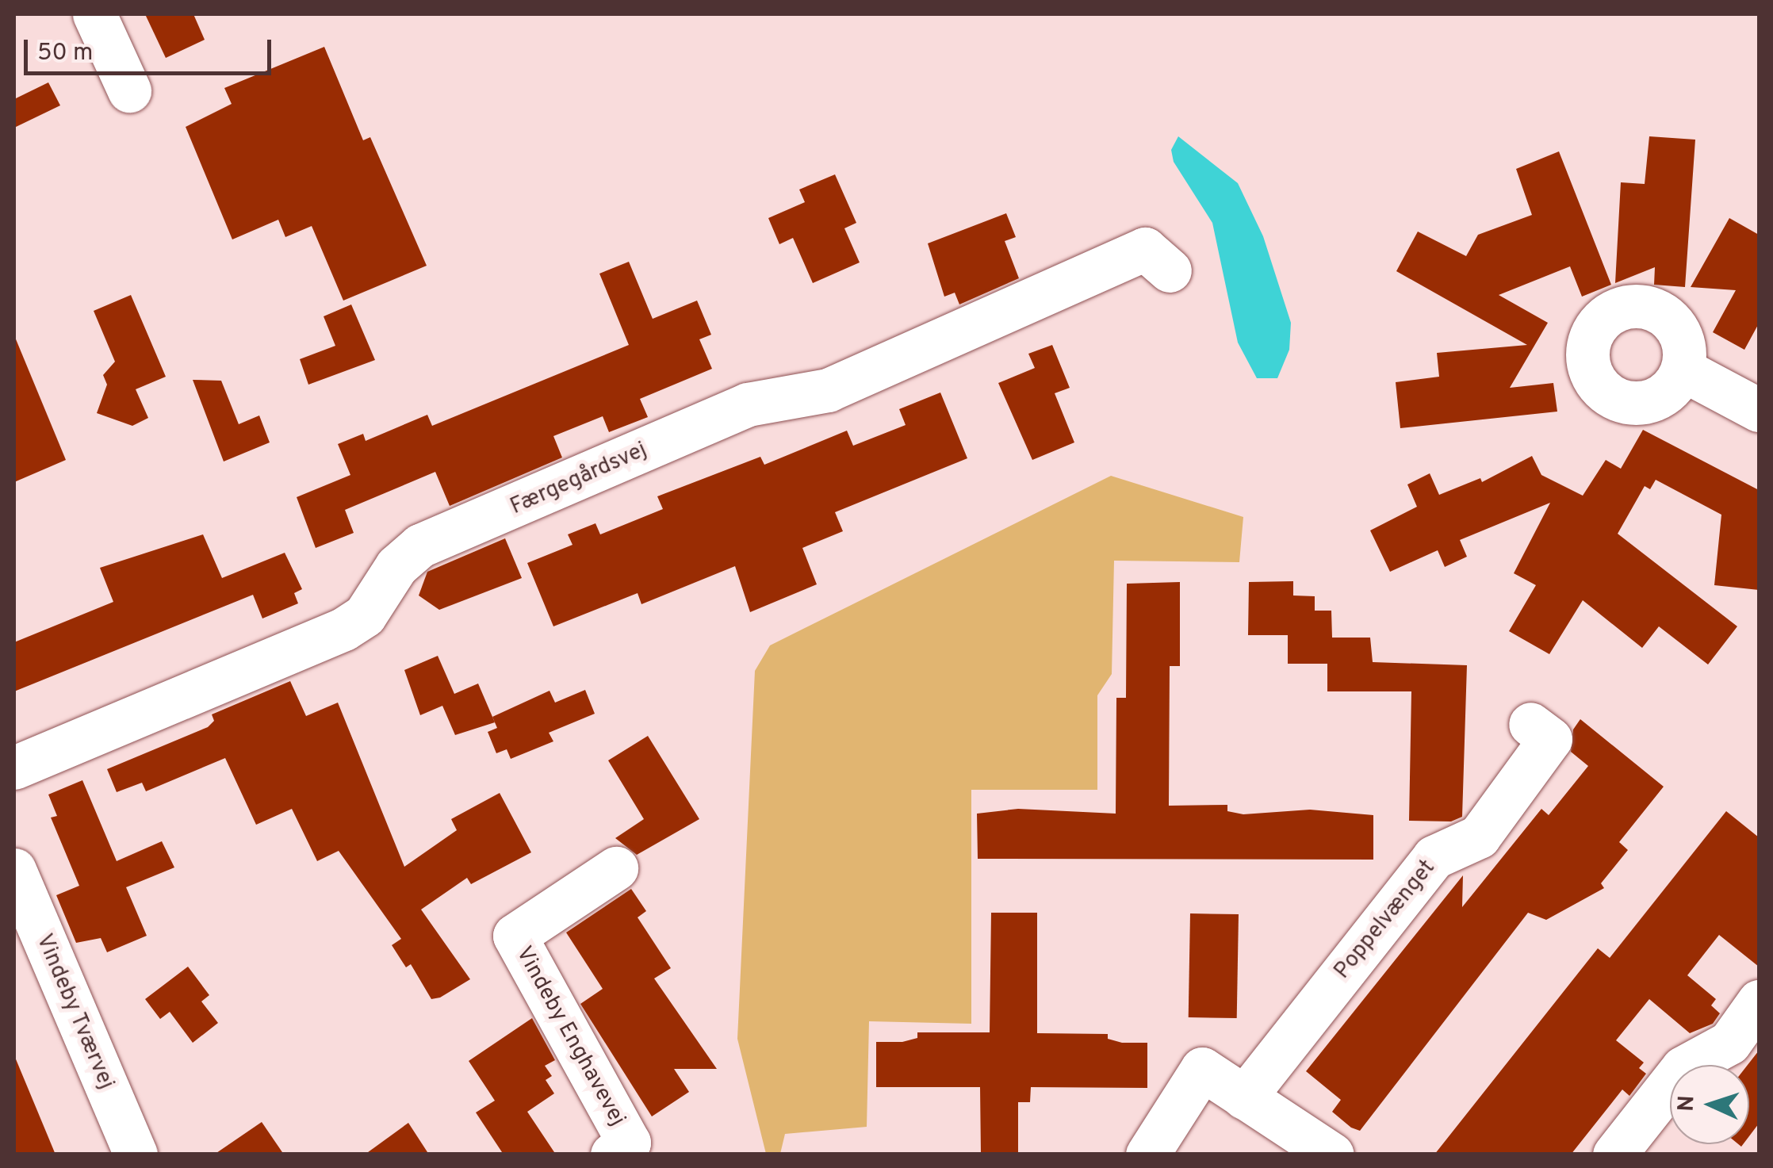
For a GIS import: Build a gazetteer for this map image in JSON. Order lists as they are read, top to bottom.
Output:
{
  "streets": {
    "street": [
      "Færgegårdsvej",
      "Poppelvænget",
      "Vindeby Tværvej",
      "Vindeby Enghavevej"
    ]
  },
  "scale_bar": "50 m",
  "north": "left"
}
